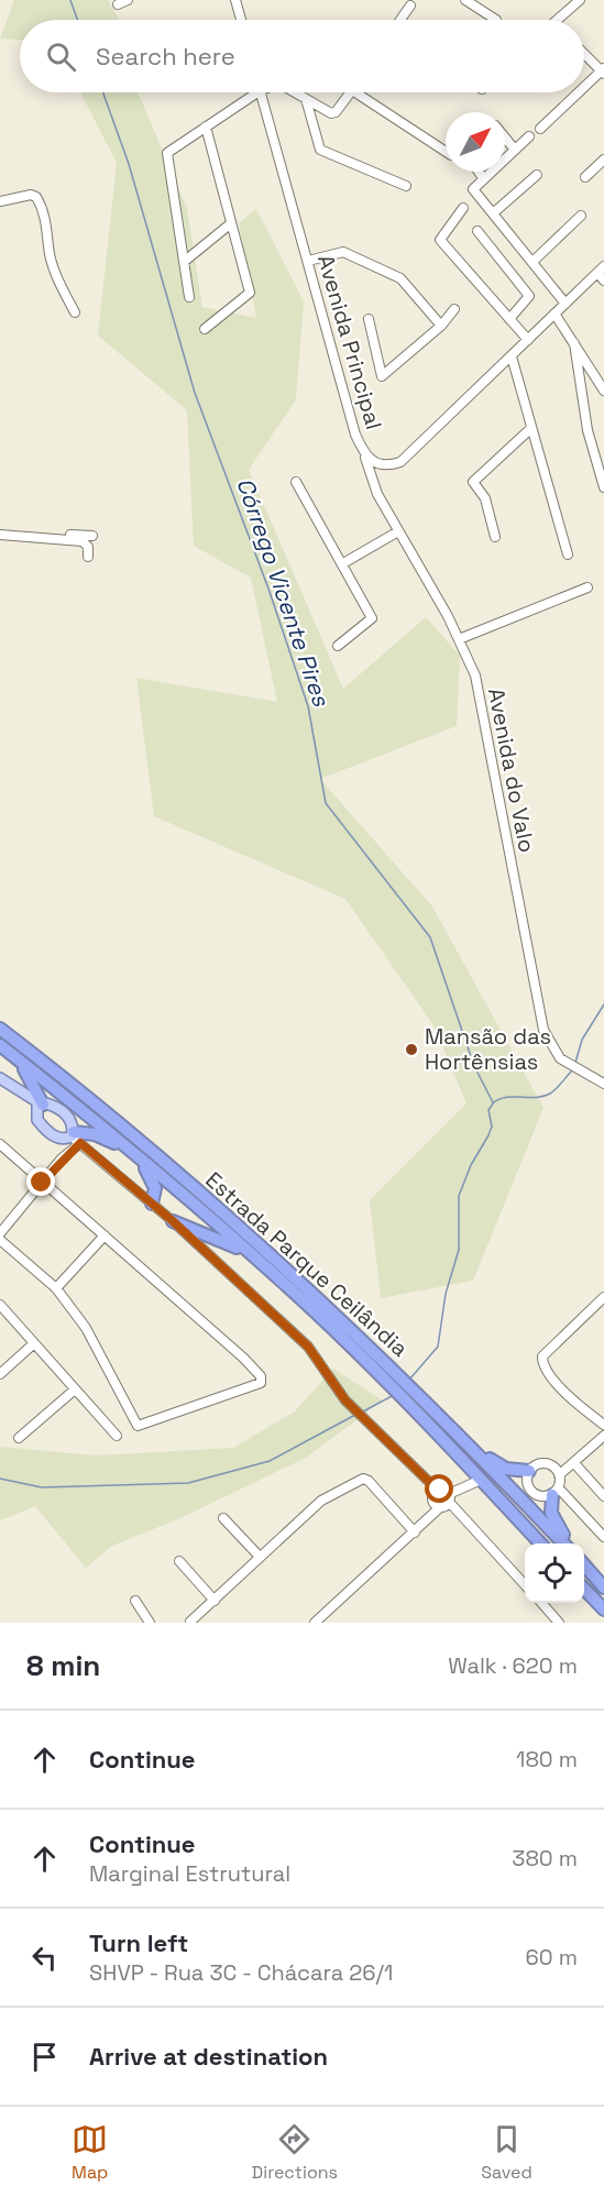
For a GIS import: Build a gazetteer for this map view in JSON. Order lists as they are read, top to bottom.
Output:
{
  "streets": {
    "highway": ["Estrada Parque Ceilândia"],
    "street": ["Avenida Principal", "Avenida do Valo"]
  },
  "crossings": [
    ["Avenida Principal", "Avenida do Valo"]
  ],
  "water": ["Córrego Vicente Pires"],
  "places": ["Mansão das Hortênsias"],
  "north": "top right",
  "page": {
    "search": "Search here",
    "heading": ["8 min", "Walk · 620 m"],
    "list": [
      ["Continue", "180 m"],
      ["Continue", "Marginal Estrutural", "380 m"],
      ["Turn left", "SHVP - Rua 3C - Chácara 26/1", "60 m"],
      "Arrive at destination"
    ],
    "nav": ["Map", "Directions", "Saved"]
  }
}
